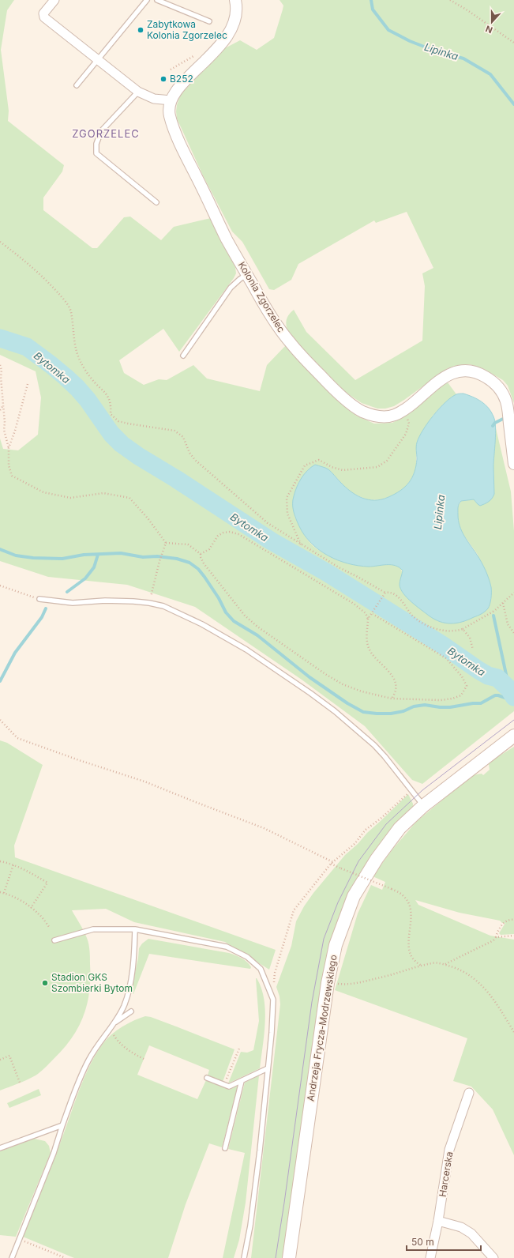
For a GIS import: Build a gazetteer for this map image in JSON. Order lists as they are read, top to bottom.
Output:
{
  "streets": {
    "main road": ["Andrzeja Frycza-Modrzewskiego"],
    "street": ["Kolonia Zgorzelec", "Harcerska"]
  },
  "districts": ["ZGORZELEC"],
  "water": ["Lipinka", "Bytomka"],
  "places": ["Zabytkowa Kolonia Zgorzelec", "B252", "Stadion GKS Szombierki Bytom"],
  "scale_bar": "50 m",
  "north": "bottom"
}
